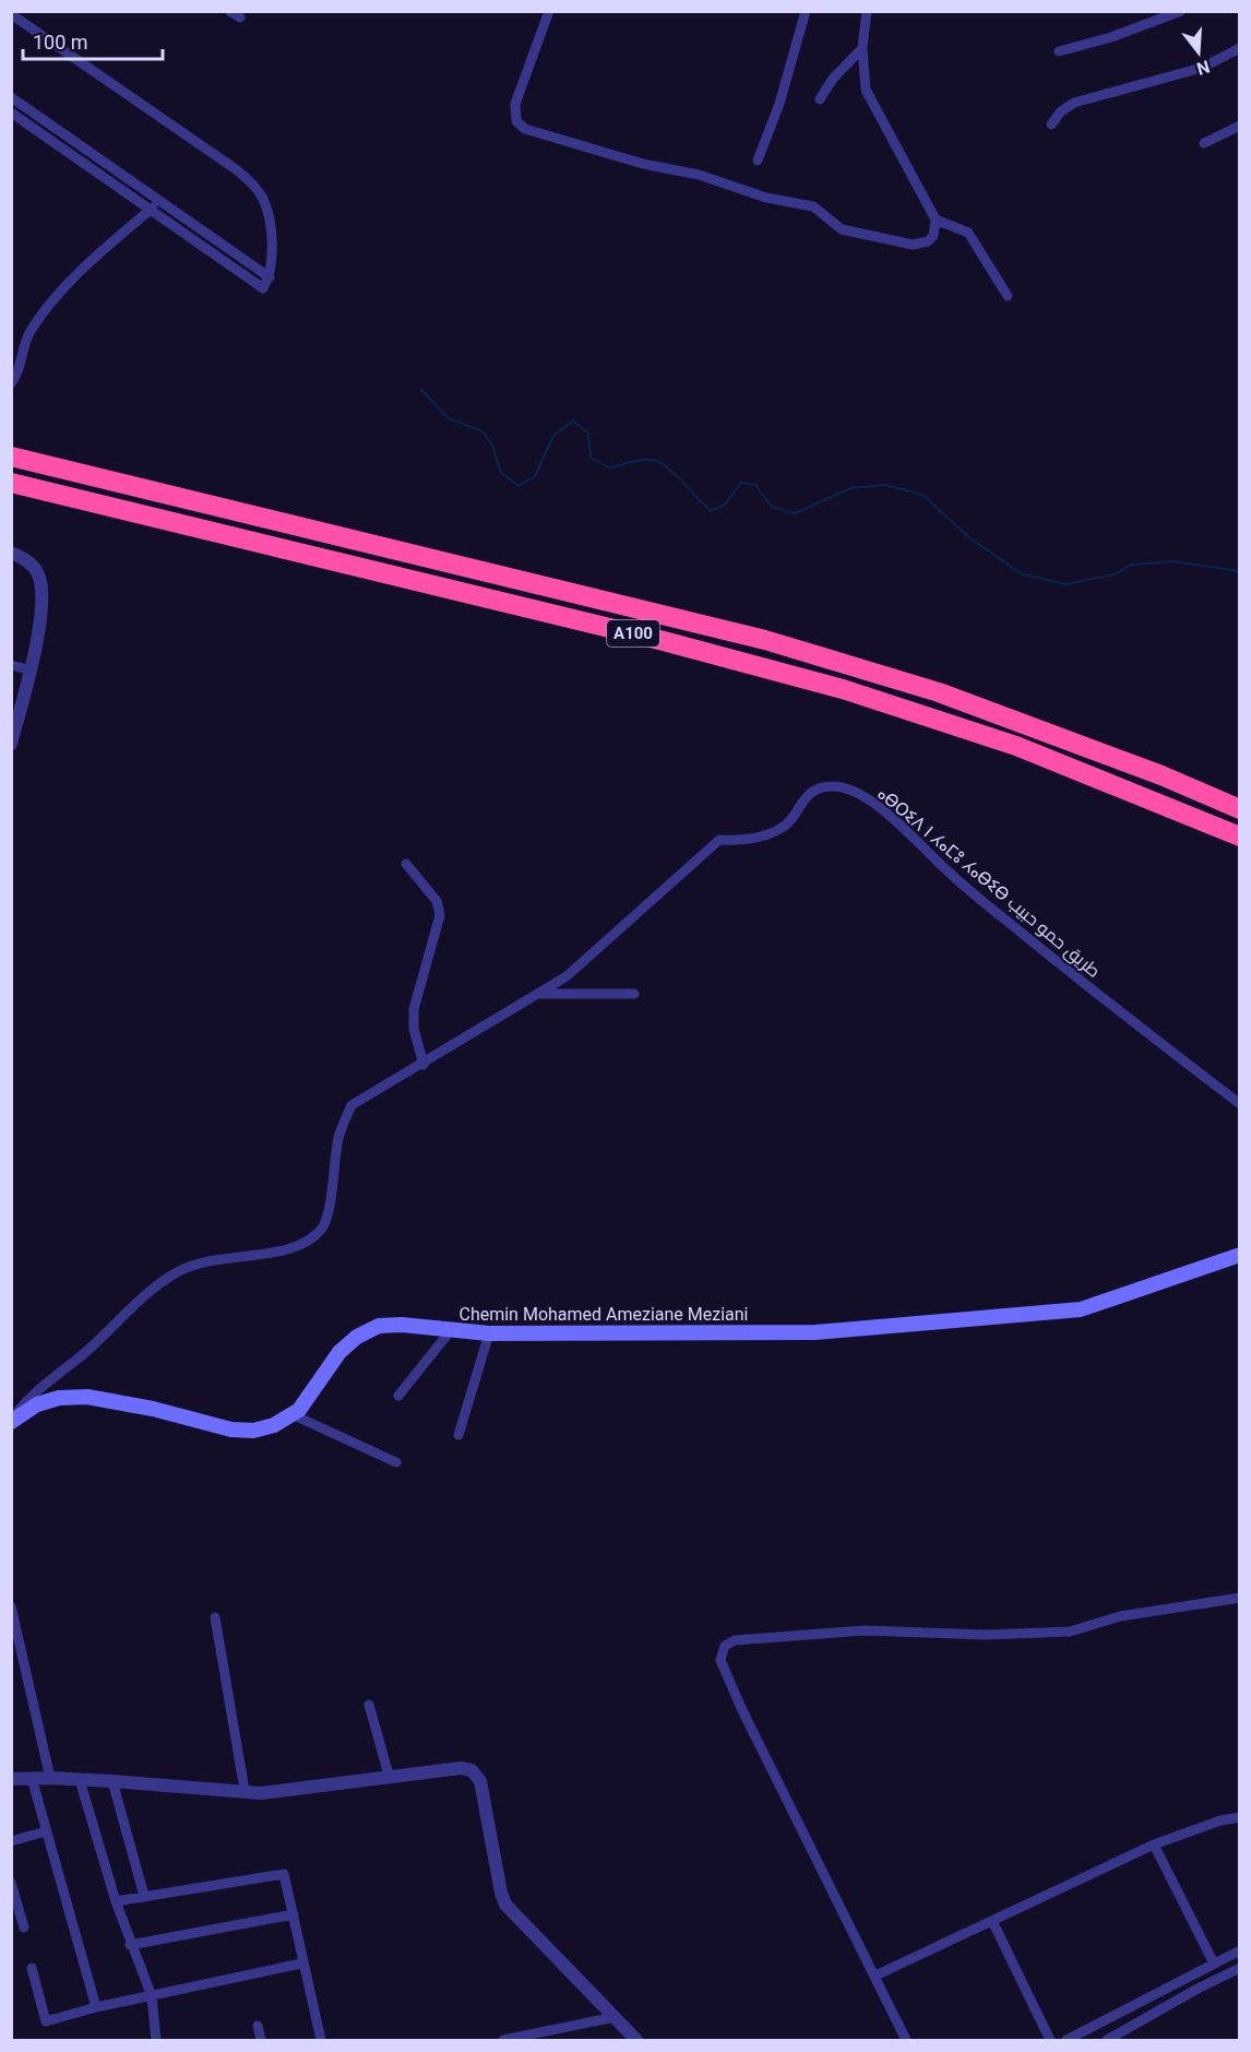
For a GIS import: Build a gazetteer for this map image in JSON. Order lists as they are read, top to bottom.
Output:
{
  "streets": {
    "highway": ["A100"],
    "main road": ["Chemin Mohamed Ameziane Meziani"],
    "street": ["ⴰⴱⵔⵉⴷ ⵏ ⵃⴰⵎⵓ ⵃⴰⴱⵉⴱ طريق حمو حبيب"]
  },
  "crossings": [
    ["ⴰⴱⵔⵉⴷ ⵏ ⵃⴰⵎⵓ ⵃⴰⴱⵉⴱ طريق حمو حبيب", "Chemin Mohamed Ameziane Meziani"]
  ],
  "scale_bar": "100 m",
  "north": "bottom"
}
